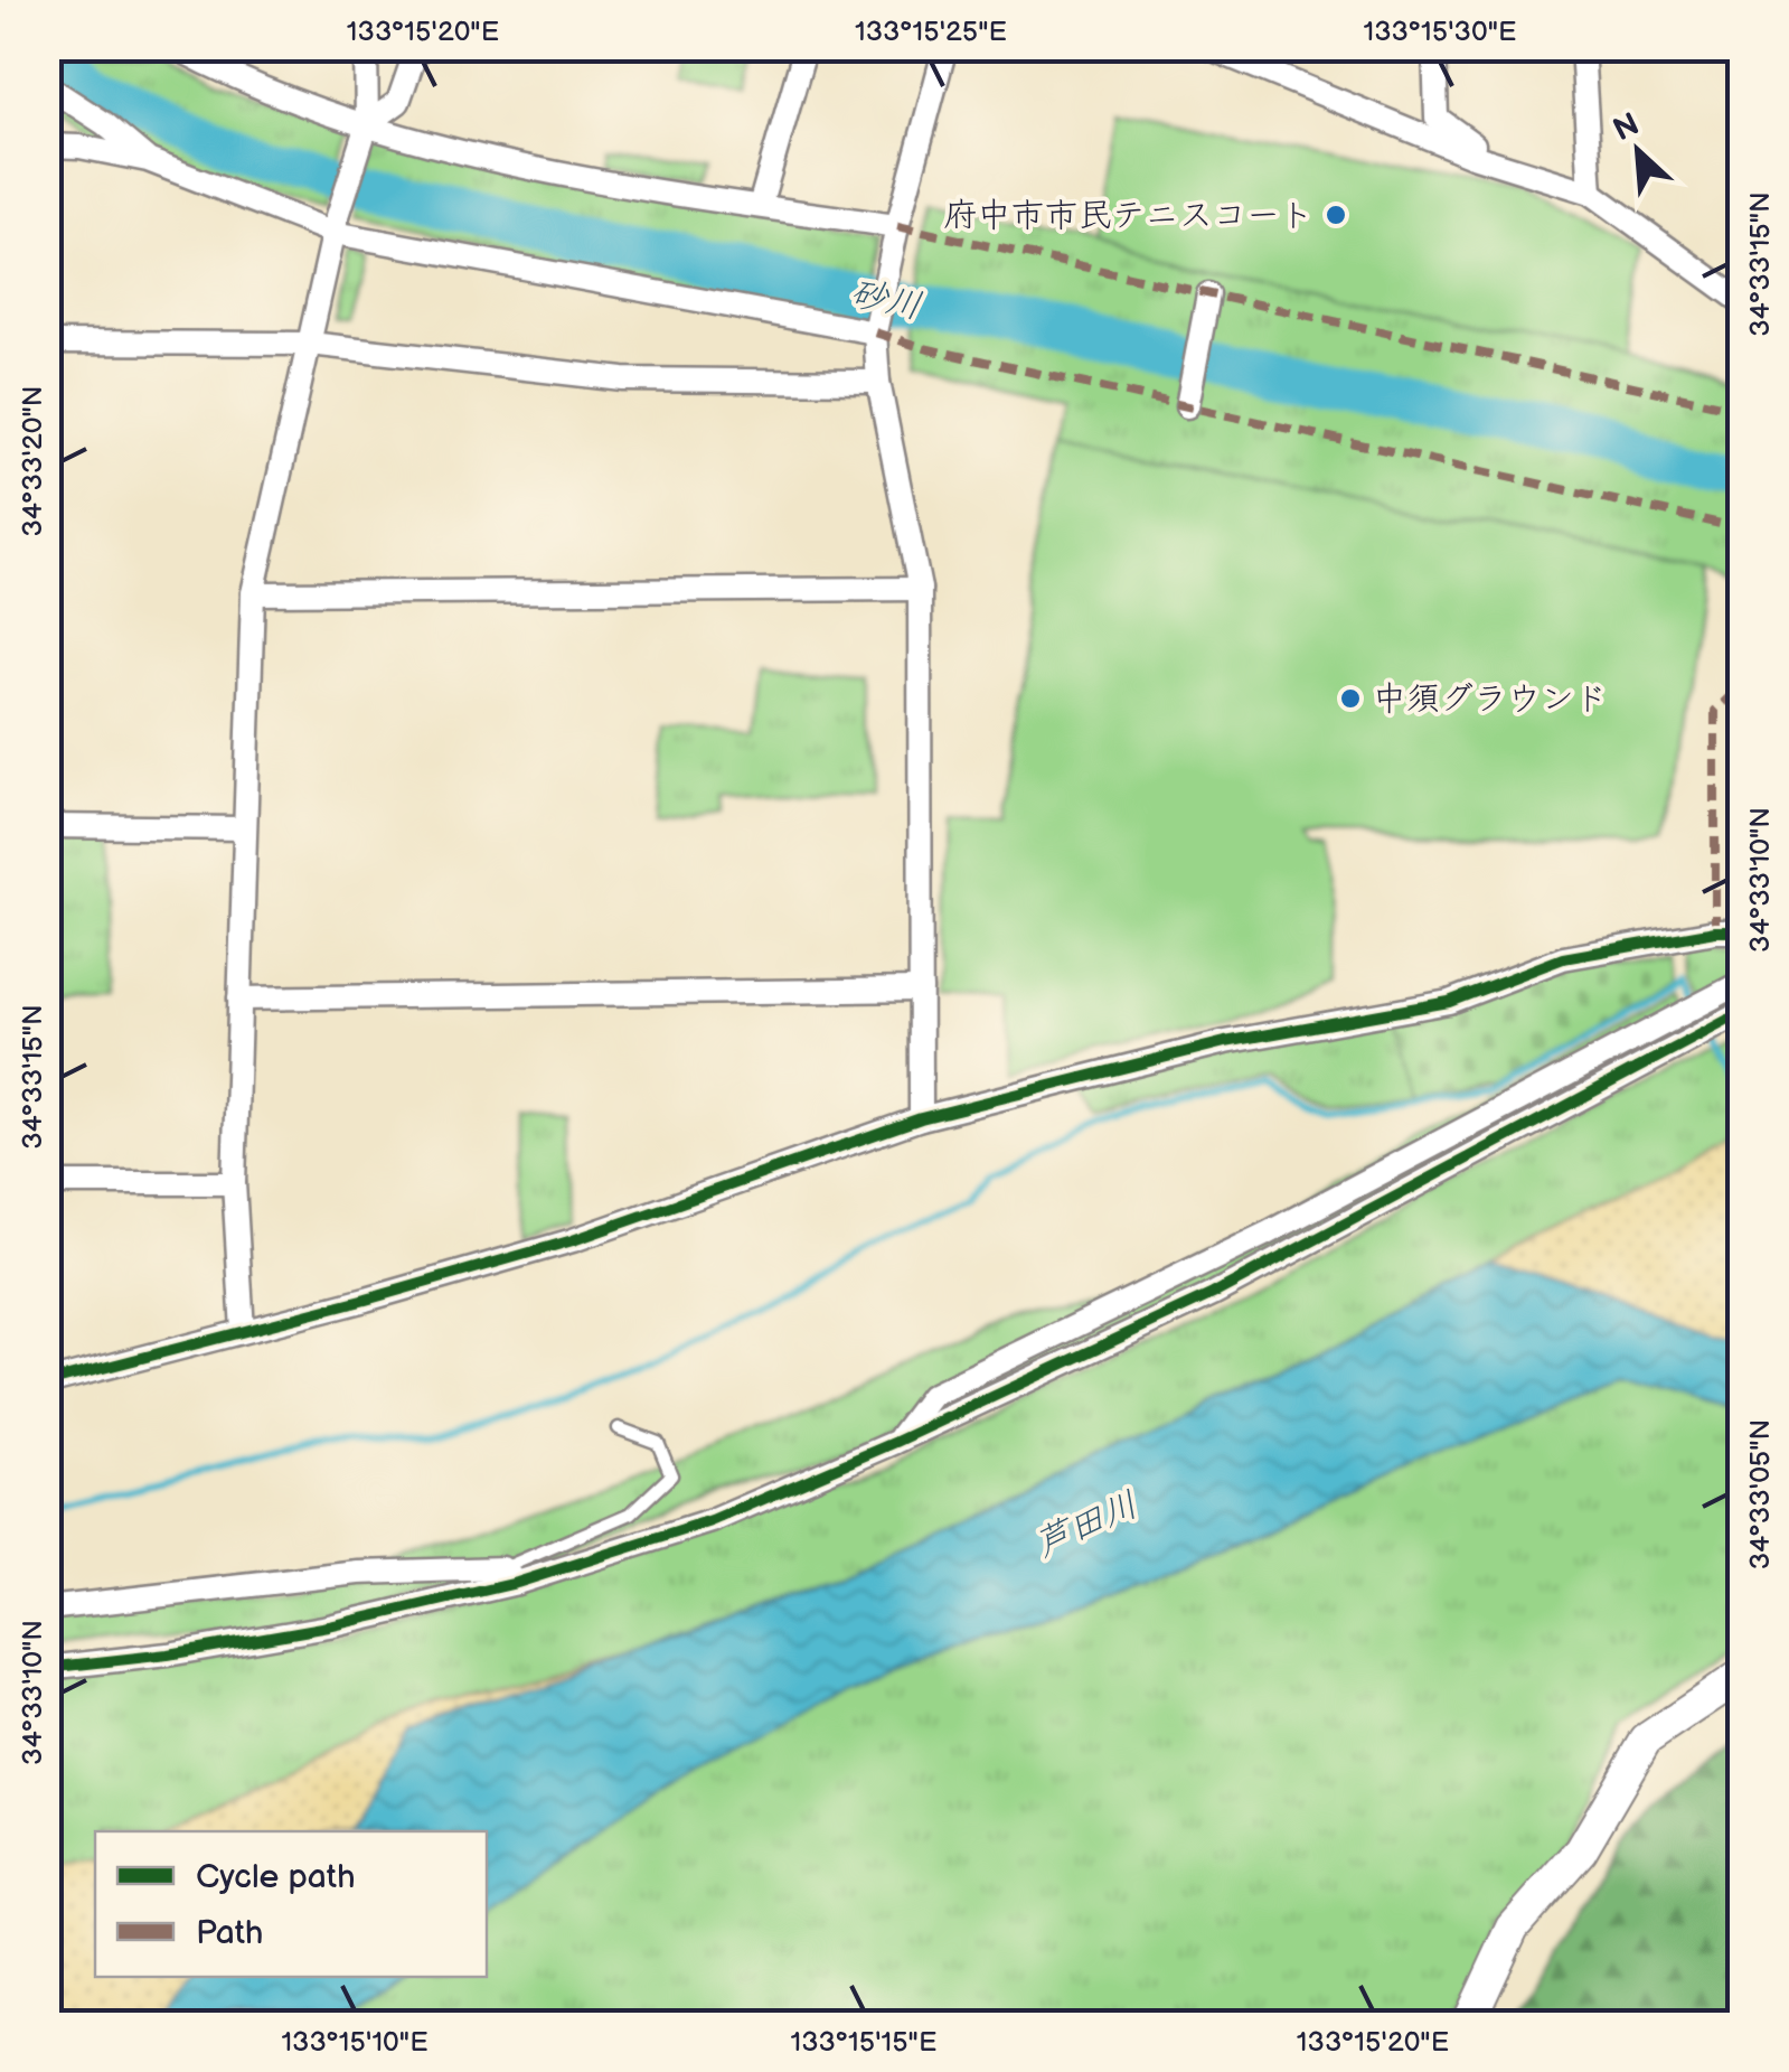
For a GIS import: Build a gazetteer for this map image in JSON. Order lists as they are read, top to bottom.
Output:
{
  "water": ["砂川", "芦田川"],
  "places": ["府中市市民テニスコート", "中須グラウンド"],
  "legend": ["Cycle path", "Path"],
  "north": "top left",
  "coordinates": [
    "133°15'20\"E",
    "133°15'25\"E",
    "133°15'30\"E",
    "34°33'15\"N",
    "34°33'20\"N",
    "34°33'10\"N",
    "34°33'05\"N",
    "133°15'10\"E",
    "133°15'15\"E"
  ]
}
